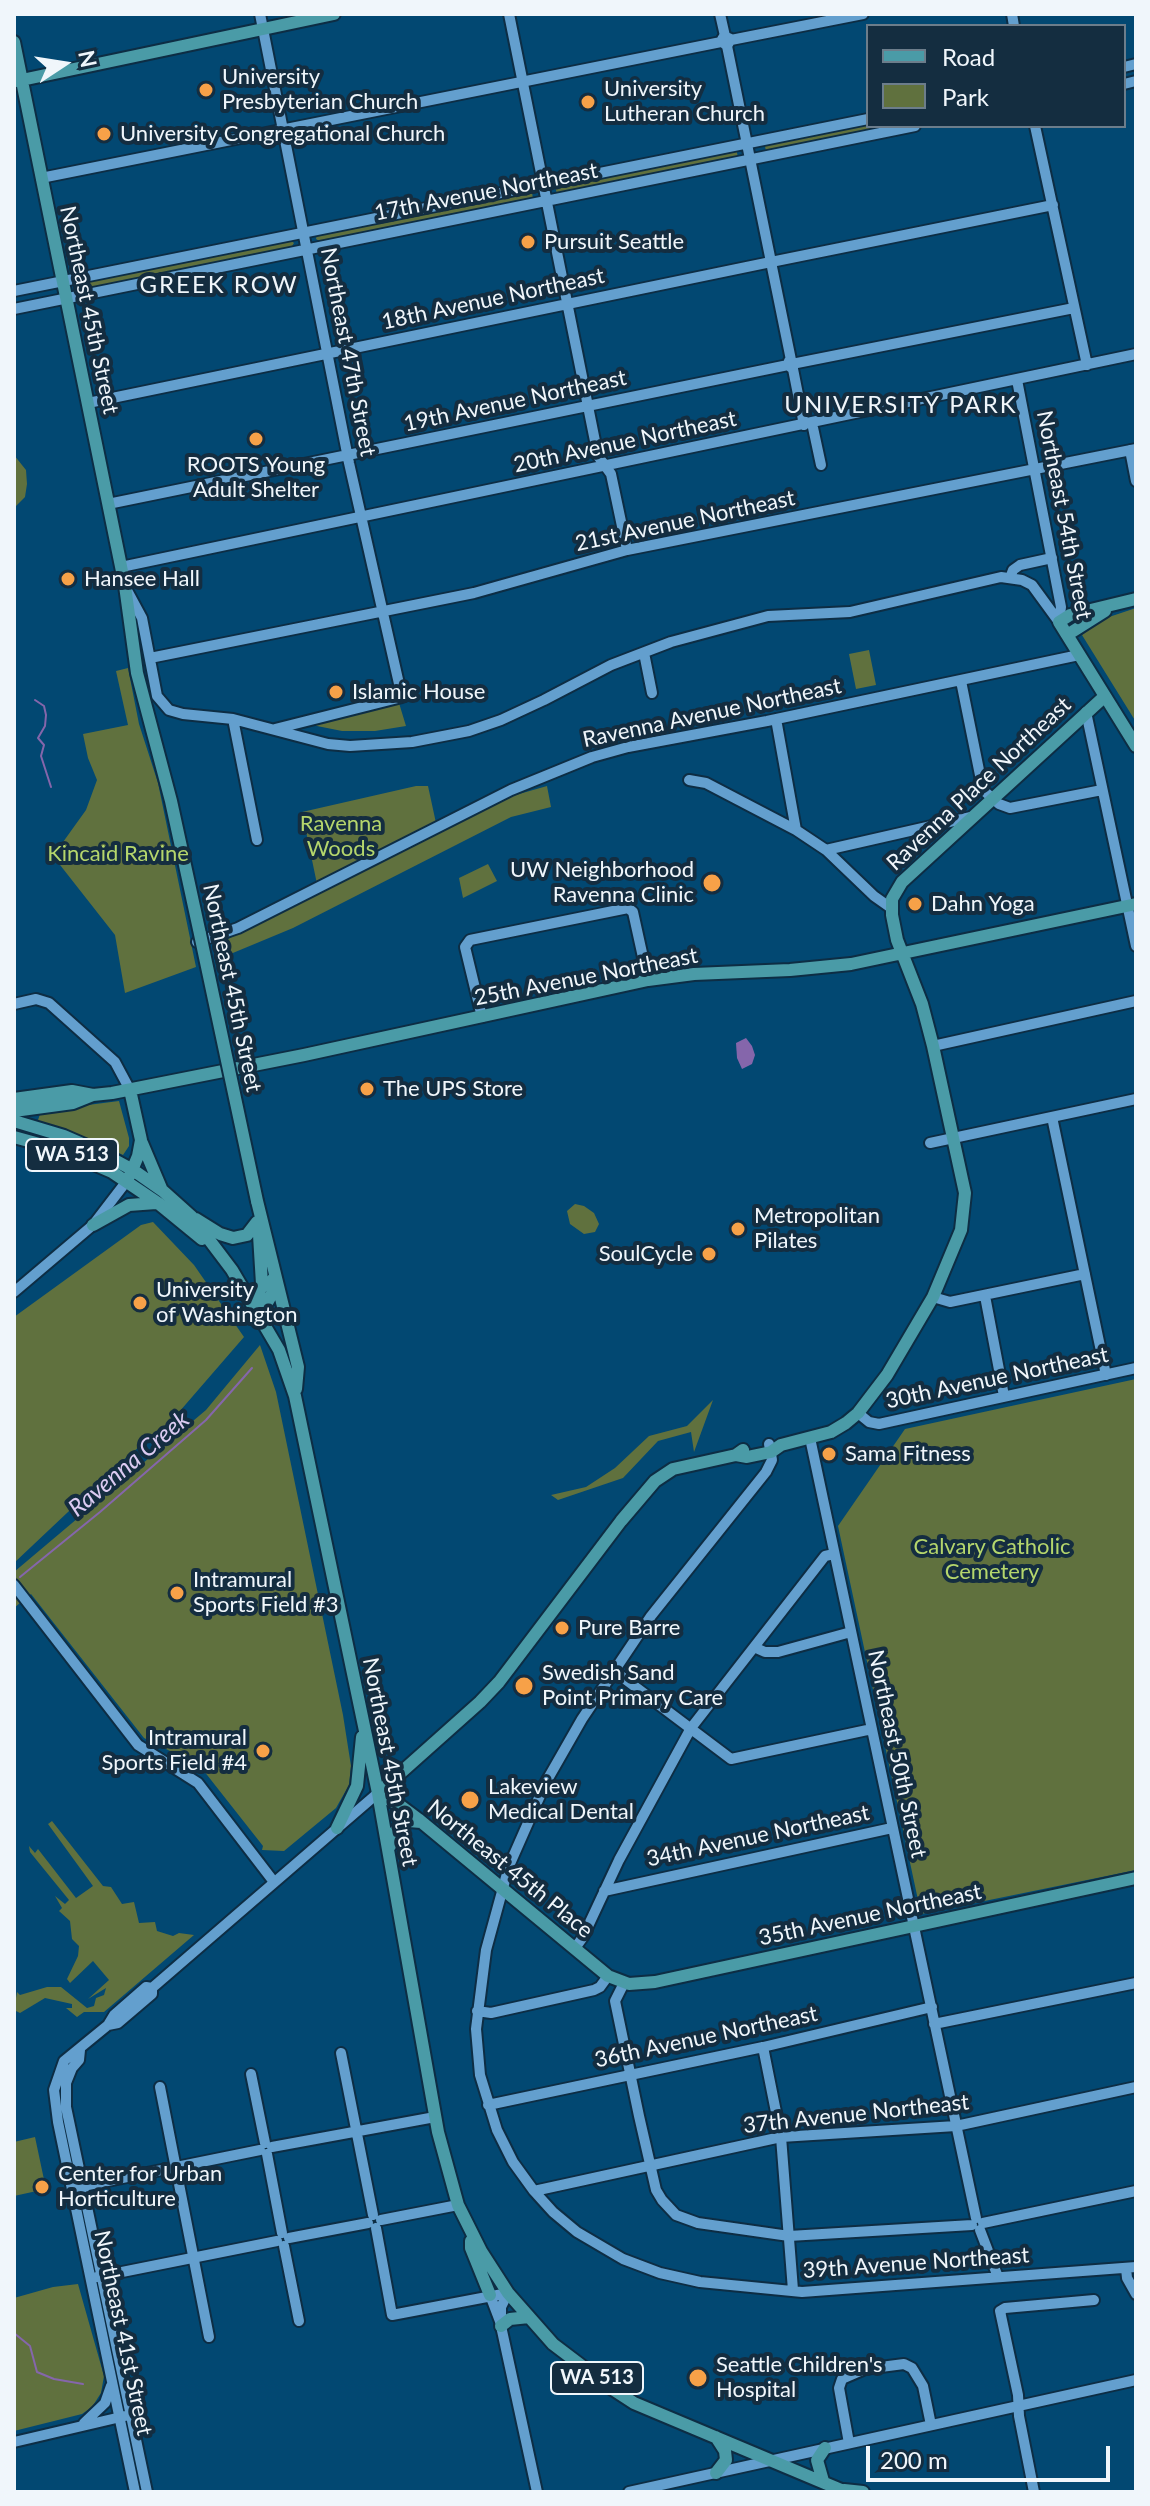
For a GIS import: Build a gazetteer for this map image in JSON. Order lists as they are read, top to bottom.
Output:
{
  "streets": {
    "main road": [
      "Northeast 45th Street",
      "Northeast 54th Street",
      "Ravenna Place Northeast",
      "25th Avenue Northeast",
      "WA 513",
      "30th Avenue Northeast",
      "Northeast 45th Place",
      "35th Avenue Northeast"
    ],
    "street": [
      "17th Avenue Northeast",
      "18th Avenue Northeast",
      "Northeast 47th Street",
      "19th Avenue Northeast",
      "20th Avenue Northeast",
      "21st Avenue Northeast",
      "Ravenna Avenue Northeast",
      "Northeast 50th Street",
      "34th Avenue Northeast",
      "36th Avenue Northeast",
      "37th Avenue Northeast",
      "39th Avenue Northeast",
      "Northeast 41st Street"
    ]
  },
  "crossings": [
    ["17th Avenue Northeast", "Northeast 45th Street"],
    ["17th Avenue Northeast", "Northeast 47th Street"],
    ["18th Avenue Northeast", "Northeast 45th Street"],
    ["18th Avenue Northeast", "Northeast 47th Street"],
    ["Northeast 45th Street", "19th Avenue Northeast"],
    ["Northeast 45th Street", "20th Avenue Northeast"],
    ["Northeast 45th Street", "21st Avenue Northeast"],
    ["Northeast 45th Street", "WA 513"],
    ["Northeast 45th Street", "30th Avenue Northeast"],
    ["Northeast 45th Street", "Northeast 45th Place"],
    ["Northeast 45th Street", "Northeast 41st Street"],
    ["Northeast 47th Street", "19th Avenue Northeast"],
    ["Northeast 47th Street", "20th Avenue Northeast"],
    ["Northeast 47th Street", "21st Avenue Northeast"],
    ["20th Avenue Northeast", "Northeast 54th Street"],
    ["Northeast 54th Street", "21st Avenue Northeast"],
    ["Northeast 54th Street", "Ravenna Avenue Northeast"],
    ["Northeast 54th Street", "Ravenna Place Northeast"],
    ["30th Avenue Northeast", "Northeast 50th Street"],
    ["30th Avenue Northeast", "Northeast 45th Place"],
    ["30th Avenue Northeast", "39th Avenue Northeast"],
    ["30th Avenue Northeast", "Northeast 41st Street"],
    ["Northeast 50th Street", "34th Avenue Northeast"],
    ["Northeast 50th Street", "35th Avenue Northeast"],
    ["Northeast 50th Street", "36th Avenue Northeast"],
    ["Northeast 50th Street", "37th Avenue Northeast"],
    ["Northeast 50th Street", "39th Avenue Northeast"],
    ["Northeast 45th Place", "35th Avenue Northeast"],
    ["Northeast 45th Place", "39th Avenue Northeast"],
    ["Northeast 45th Place", "Northeast 41st Street"],
    ["35th Avenue Northeast", "39th Avenue Northeast"],
    ["36th Avenue Northeast", "39th Avenue Northeast"],
    ["37th Avenue Northeast", "39th Avenue Northeast"]
  ],
  "districts": ["GREEK ROW", "UNIVERSITY PARK"],
  "water": ["Ravenna Creek"],
  "parks": ["Ravenna Woods", "Kincaid Ravine", "Calvary Catholic Cemetery"],
  "places": [
    "University Presbyterian Church",
    "University Lutheran Church",
    "University Congregational Church",
    "Pursuit Seattle",
    "ROOTS Young Adult Shelter",
    "Hansee Hall",
    "Islamic House",
    "UW Neighborhood Ravenna Clinic",
    "Dahn Yoga",
    "The UPS Store",
    "Metropolitan Pilates",
    "SoulCycle",
    "University of Washington",
    "Sama Fitness",
    "Intramural Sports Field #3",
    "Pure Barre",
    "Swedish Sand Point Primary Care",
    "Intramural Sports Field #4",
    "Lakeview Medical Dental",
    "Center for Urban Horticulture",
    "Seattle Children's Hospital"
  ],
  "legend": ["Road", "Park"],
  "scale_bar": "200 m",
  "north": "right"
}
